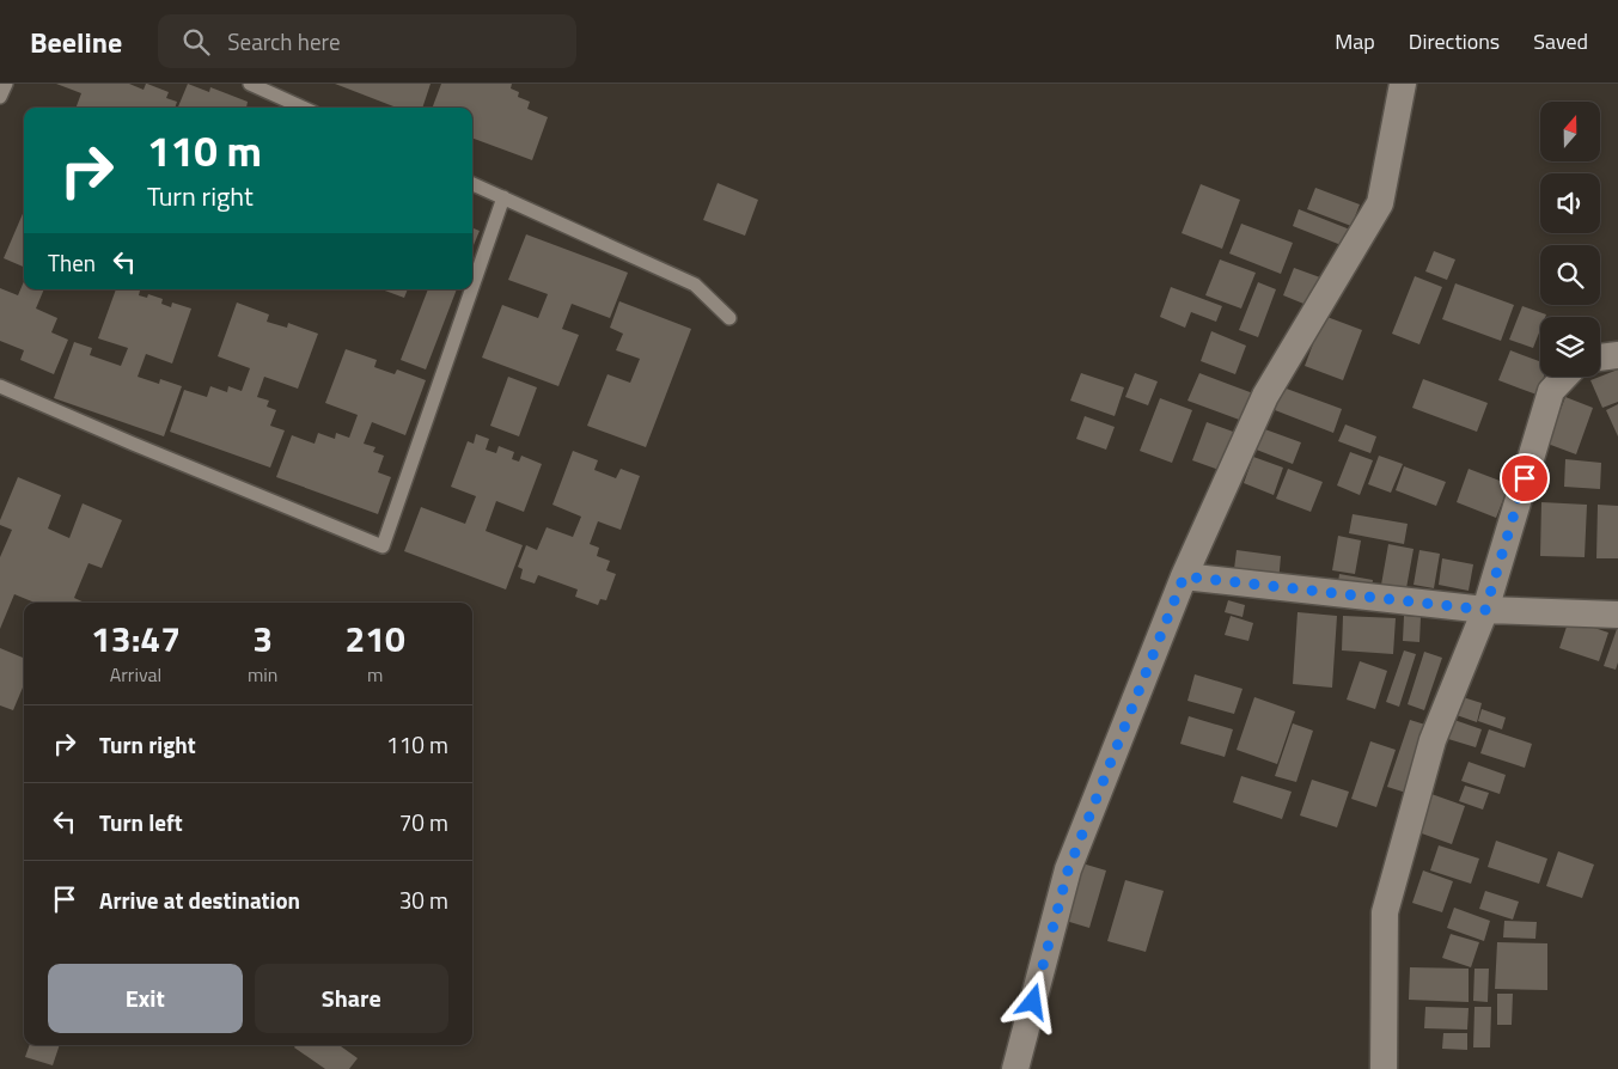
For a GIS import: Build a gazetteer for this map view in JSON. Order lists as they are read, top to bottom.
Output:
{
  "north": "top",
  "page": {
    "header": "Beeline",
    "search": "Search here",
    "nav": ["Map", "Directions", "Saved"],
    "turn": ["110 m", "Turn right"],
    "then": "Then",
    "eta": [
      "13:47",
      "Arrival",
      "3",
      "min",
      "210",
      "m"
    ],
    "list": [
      {
        "name": "Turn right",
        "value": "110 m"
      },
      {
        "name": "Turn left",
        "value": "70 m"
      },
      {
        "name": "Arrive at destination",
        "value": "30 m"
      }
    ],
    "buttons": ["Exit", "Share"]
  }
}
